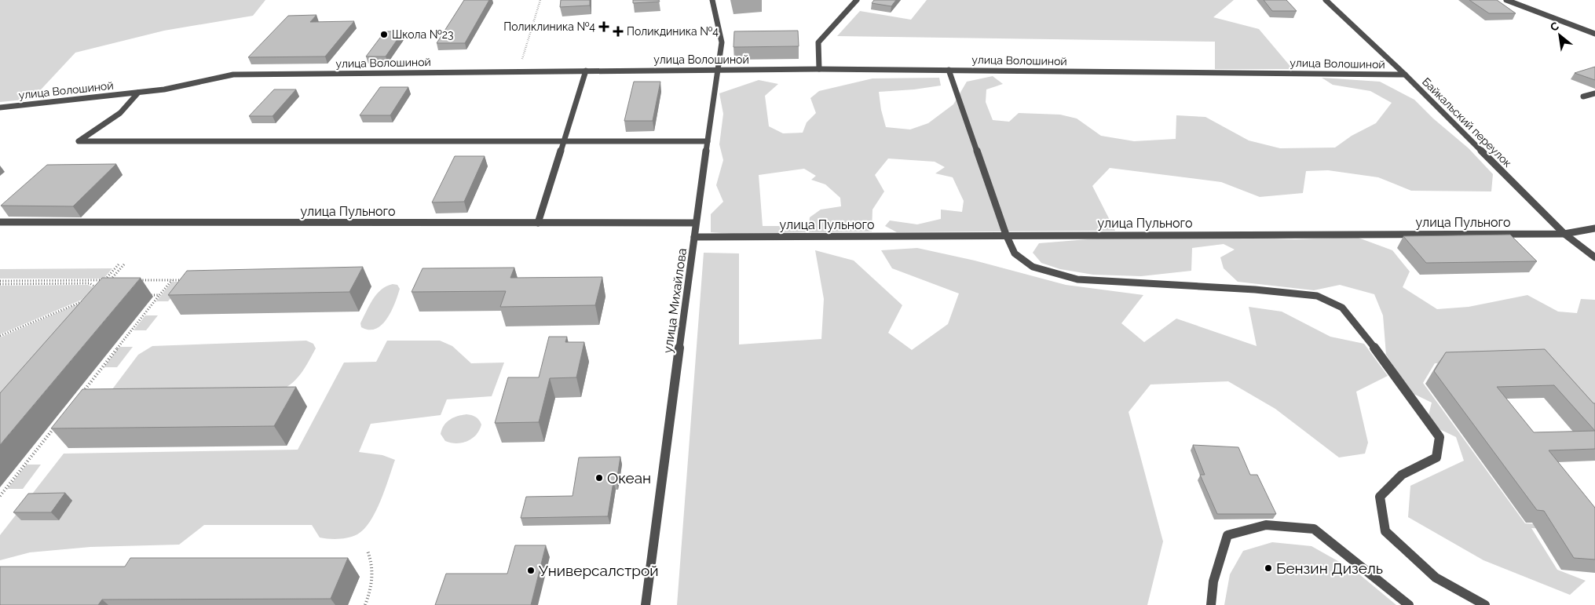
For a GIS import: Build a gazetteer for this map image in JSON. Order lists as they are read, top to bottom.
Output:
{
  "streets": {
    "street": [
      "улица Волошиной",
      "Байкальский переулок",
      "улица Пульного",
      "улица Михайлова"
    ]
  },
  "crossings": [
    ["улица Волошиной", "Байкальский переулок"],
    ["улица Волошиной", "улица Михайлова"],
    ["Байкальский переулок", "улица Пульного"],
    ["улица Пульного", "улица Михайлова"]
  ],
  "places": {
    "health": ["Поликлиника №4", "Поликдиника №4"],
    "other": [
      "Школа №23",
      "Океан",
      "Бензин Дизель",
      "Универсалстрой"
    ]
  },
  "north": "top left"
}
